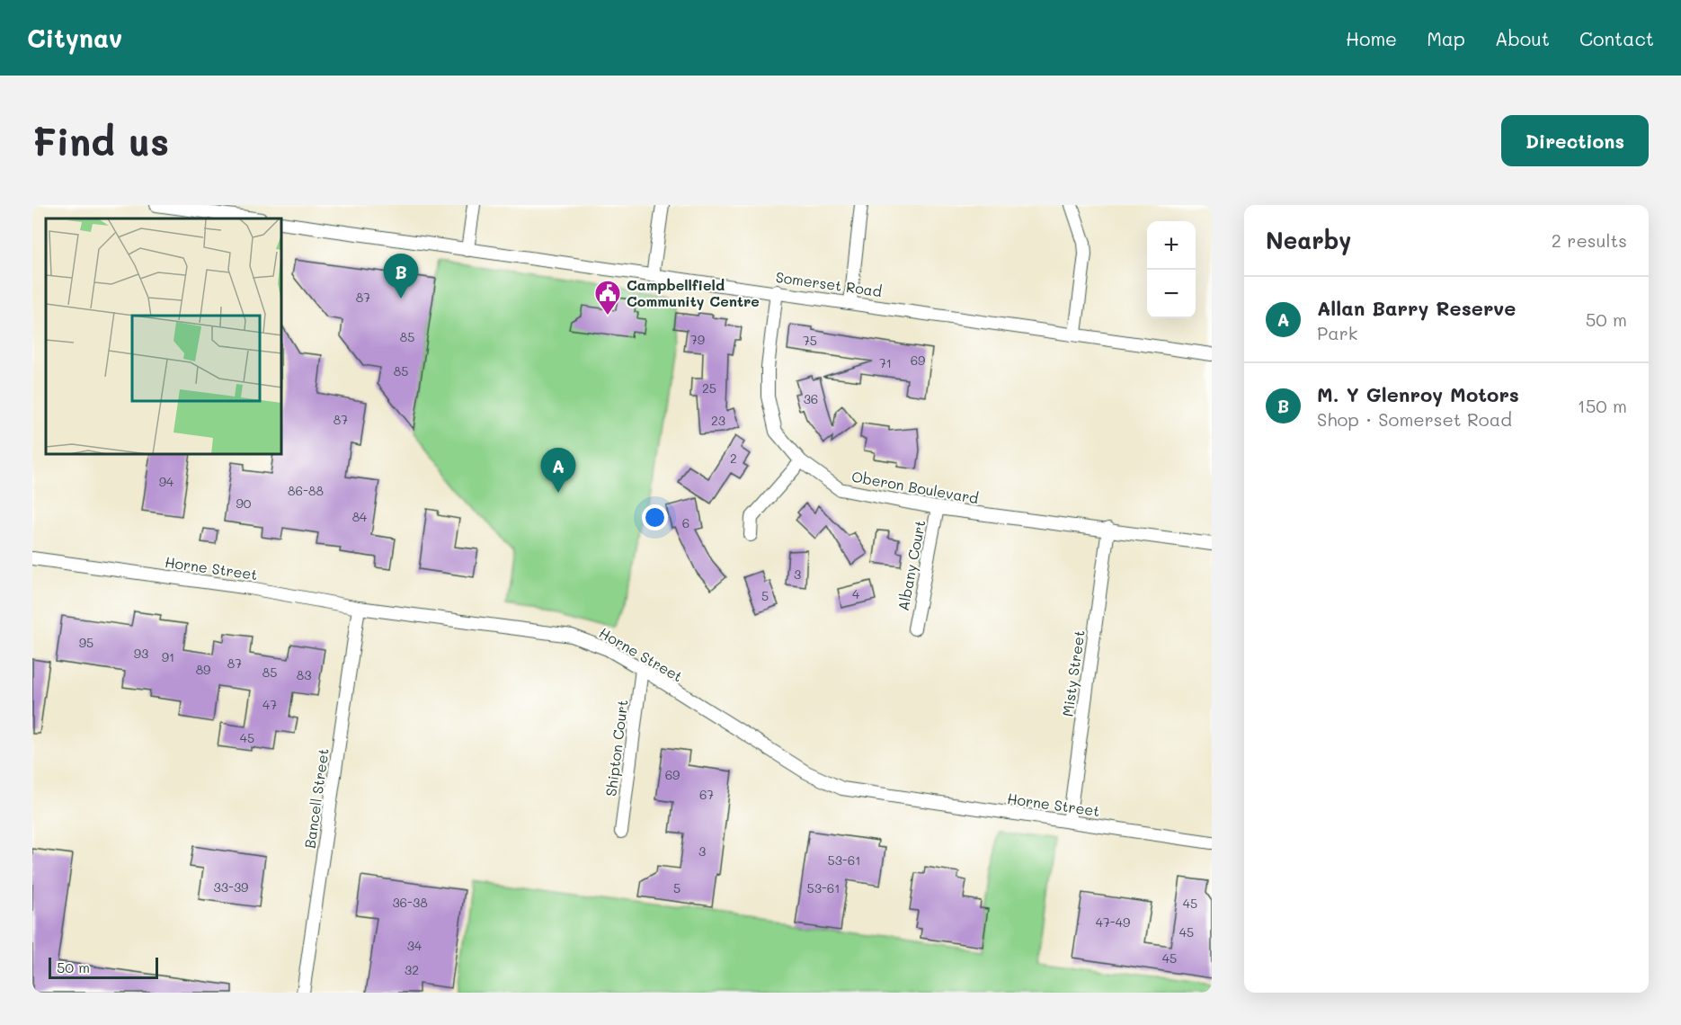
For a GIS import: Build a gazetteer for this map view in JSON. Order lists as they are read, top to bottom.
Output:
{
  "streets": {
    "street": [
      "Somerset Road",
      "Oberon Boulevard",
      "Albany Court",
      "Horne Street",
      "Misty Street",
      "Shipton Court",
      "Bancell Street"
    ]
  },
  "crossings": [
    ["Somerset Road", "Oberon Boulevard"],
    ["Oberon Boulevard", "Albany Court"],
    ["Oberon Boulevard", "Misty Street"],
    ["Horne Street", "Misty Street"],
    ["Horne Street", "Shipton Court"],
    ["Horne Street", "Bancell Street"]
  ],
  "places": {
    "public building": ["Campbellfield Community Centre"]
  },
  "house_numbers": [
    "87",
    "85",
    "79",
    "75",
    "69",
    "71",
    "85",
    "25",
    "36",
    "87",
    "23",
    "2",
    "94",
    "86-88",
    "90",
    "84",
    "6",
    "3",
    "4",
    "5",
    "95",
    "93",
    "91",
    "87",
    "89",
    "85",
    "83",
    "47",
    "45",
    "69",
    "67",
    "3",
    "53-61",
    "33-39",
    "5",
    "53-61",
    "36-38",
    "45",
    "47-49",
    "45",
    "34",
    "45",
    "32"
  ],
  "scale_bar": "50 m",
  "page": {
    "header": "Citynav",
    "nav": [
      "Home",
      "Map",
      "About",
      "Contact"
    ],
    "buttons": "Directions",
    "title": "Find us",
    "heading": ["Nearby", "2 results"],
    "map_buttons": ["+", "−"],
    "pins": ["B", "A"],
    "list": [
      {
        "mark": "A",
        "name": "Allan Barry Reserve",
        "note": "Park",
        "value": "50 m"
      },
      {
        "mark": "B",
        "name": "M. Y Glenroy Motors",
        "note": "Shop · Somerset Road",
        "value": "150 m"
      }
    ],
    "scale": "50 m"
  }
}
